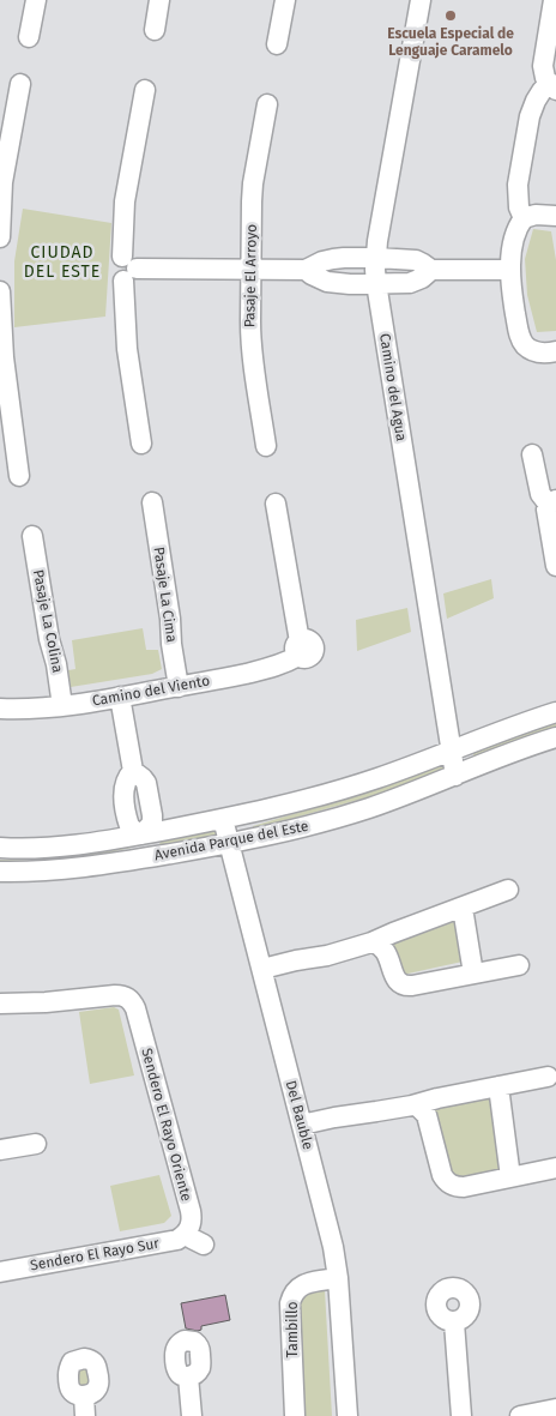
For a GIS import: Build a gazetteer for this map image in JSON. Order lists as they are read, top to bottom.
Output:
{
  "streets": {
    "street": [
      "Pasaje El Arroyo",
      "Camino del Agua",
      "Pasaje La Cima",
      "Pasaje La Colina",
      "Camino del Viento",
      "Avenida Parque del Este",
      "Del Bauble",
      "Sendero El Rayo Oriente",
      "Sendero El Rayo Sur",
      "Tambillo"
    ]
  },
  "crossings": [
    ["Camino del Agua", "Avenida Parque del Este"],
    ["Pasaje La Cima", "Camino del Viento"],
    ["Pasaje La Colina", "Camino del Viento"],
    ["Avenida Parque del Este", "Del Bauble"],
    ["Del Bauble", "Tambillo"],
    ["Sendero El Rayo Oriente", "Sendero El Rayo Sur"]
  ],
  "districts": ["CIUDAD DEL ESTE"],
  "places": ["Escuela Especial de Lenguaje Caramelo"]
}
